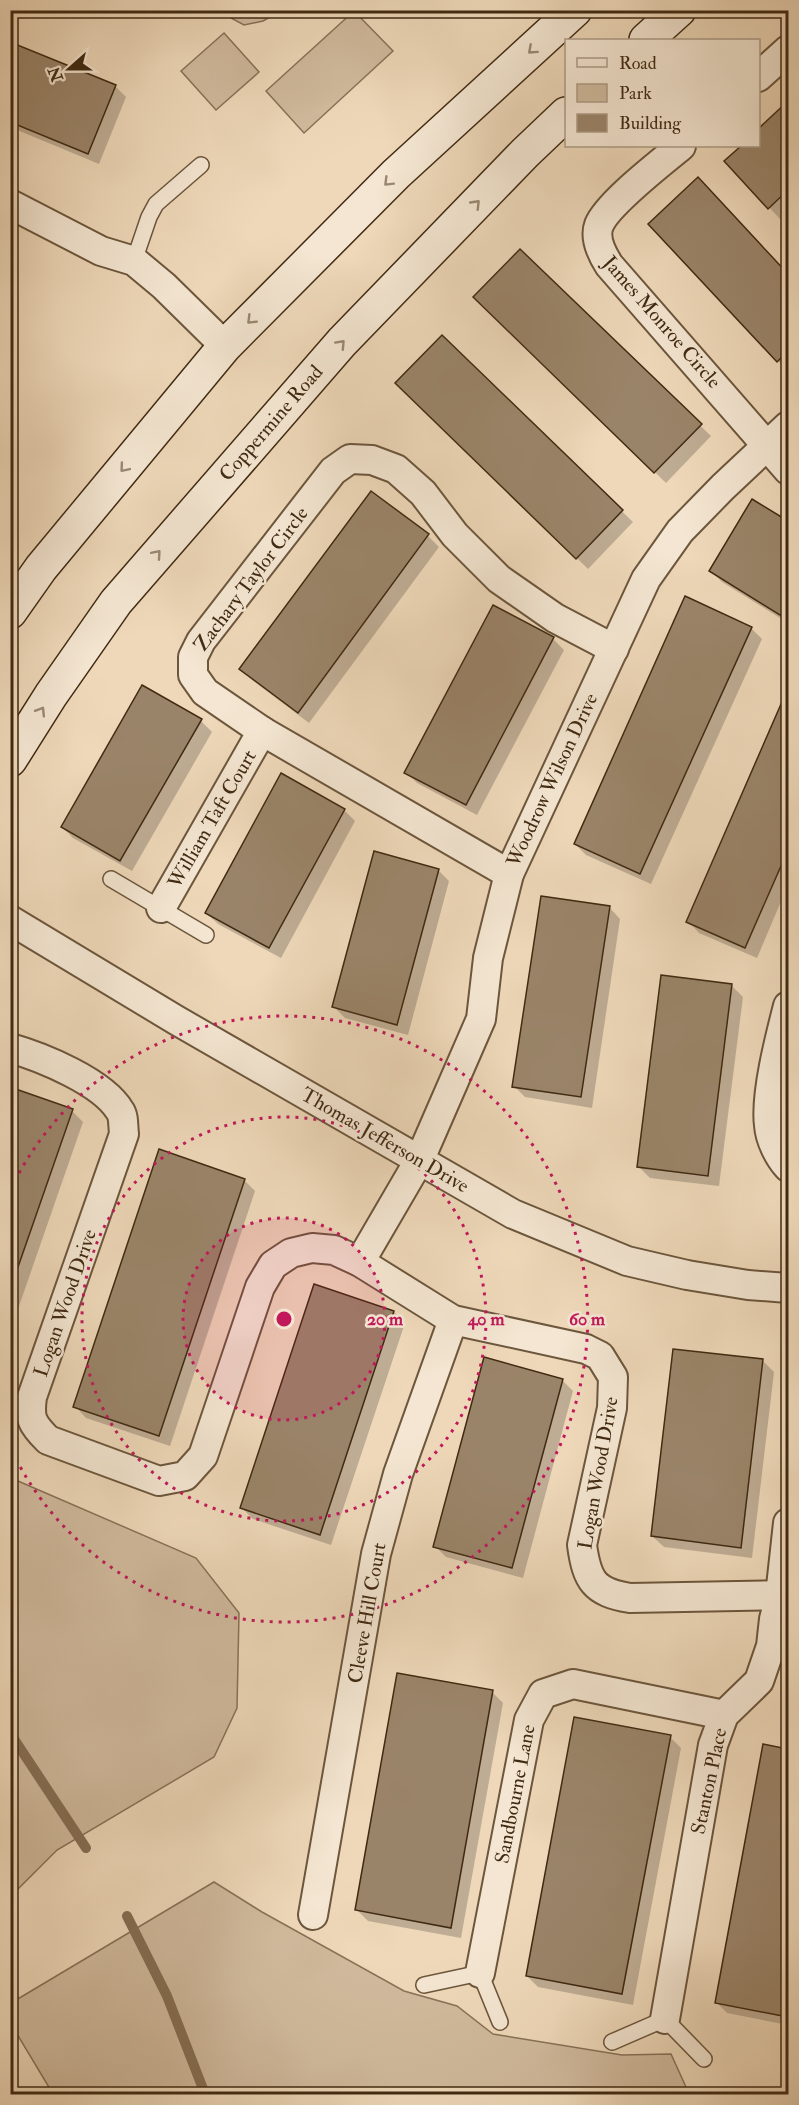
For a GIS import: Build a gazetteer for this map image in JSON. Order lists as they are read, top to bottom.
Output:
{
  "streets": {
    "street": [
      "James Monroe Circle",
      "Coppermine Road",
      "Zachary Taylor Circle",
      "Woodrow Wilson Drive",
      "William Taft Court",
      "Thomas Jefferson Drive",
      "Logan Wood Drive",
      "Cleeve Hill Court",
      "Stanton Place",
      "Sandbourne Lane"
    ]
  },
  "crossings": [
    ["James Monroe Circle", "Woodrow Wilson Drive"],
    ["Zachary Taylor Circle", "Woodrow Wilson Drive"],
    ["Zachary Taylor Circle", "William Taft Court"],
    ["Woodrow Wilson Drive", "Thomas Jefferson Drive"],
    ["Logan Wood Drive", "Cleeve Hill Court"],
    ["Logan Wood Drive", "Stanton Place"],
    ["Stanton Place", "Sandbourne Lane"]
  ],
  "legend": ["Road", "Park", "Building"],
  "north": "left",
  "rings": ["20 m", "40 m", "60 m"]
}
